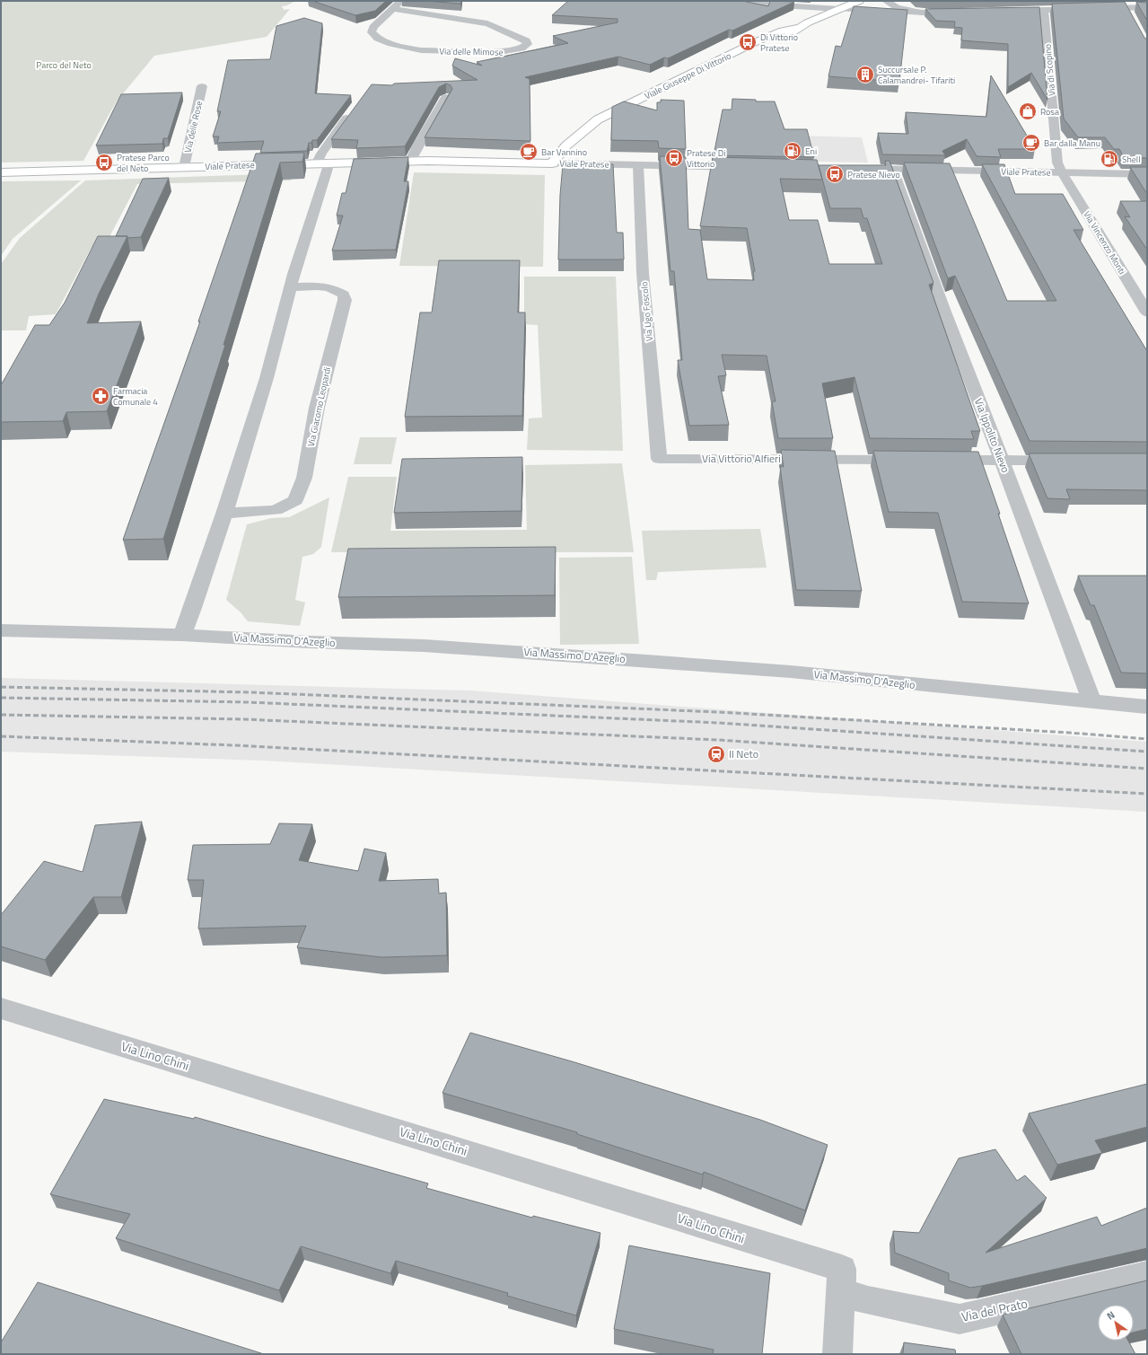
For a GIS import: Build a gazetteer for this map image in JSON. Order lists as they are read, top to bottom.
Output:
{
  "streets": {
    "main road": ["Viale Giuseppe Di Vittorio", "Viale Pratese"],
    "street": [
      "Via delle Mimose",
      "Via di Scopino",
      "Via delle Rose",
      "Via Vincenzo Monti",
      "Via Ugo Foscolo",
      "Via Giacomo Leopardi",
      "Via Ippolito Nievo",
      "Via Vittorio Alfieri",
      "Via Massimo D'Azeglio",
      "Via Lino Chini",
      "Via del Prato"
    ]
  },
  "crossings": [
    ["Via di Scopino", "Viale Pratese"],
    ["Via di Scopino", "Via Vincenzo Monti"],
    ["Viale Giuseppe Di Vittorio", "Viale Pratese"],
    ["Via delle Rose", "Viale Pratese"],
    ["Viale Pratese", "Via Vincenzo Monti"],
    ["Viale Pratese", "Via Ugo Foscolo"],
    ["Viale Pratese", "Via Ippolito Nievo"],
    ["Via Ugo Foscolo", "Via Vittorio Alfieri"],
    ["Via Ippolito Nievo", "Via Massimo D'Azeglio"],
    ["Via Lino Chini", "Via del Prato"]
  ],
  "parks": ["Parco del Neto"],
  "places": {
    "bus stop": [
      "Di Vittorio Pratese",
      "Pratese Di Vittorio",
      "Pratese Parco del Neto",
      "Pratese Nievo"
    ],
    "building": ["Succursale P. Calamandrei- Tifariti"],
    "shop": ["Rosa"],
    "cafe": ["Bar dalla Manu", "Bar Vannino"],
    "fuel station": ["Eni", "Shell"],
    "pharmacy": ["Farmacia Comunale 4"],
    "station": ["Il Neto"]
  },
  "north": "top left"
}
